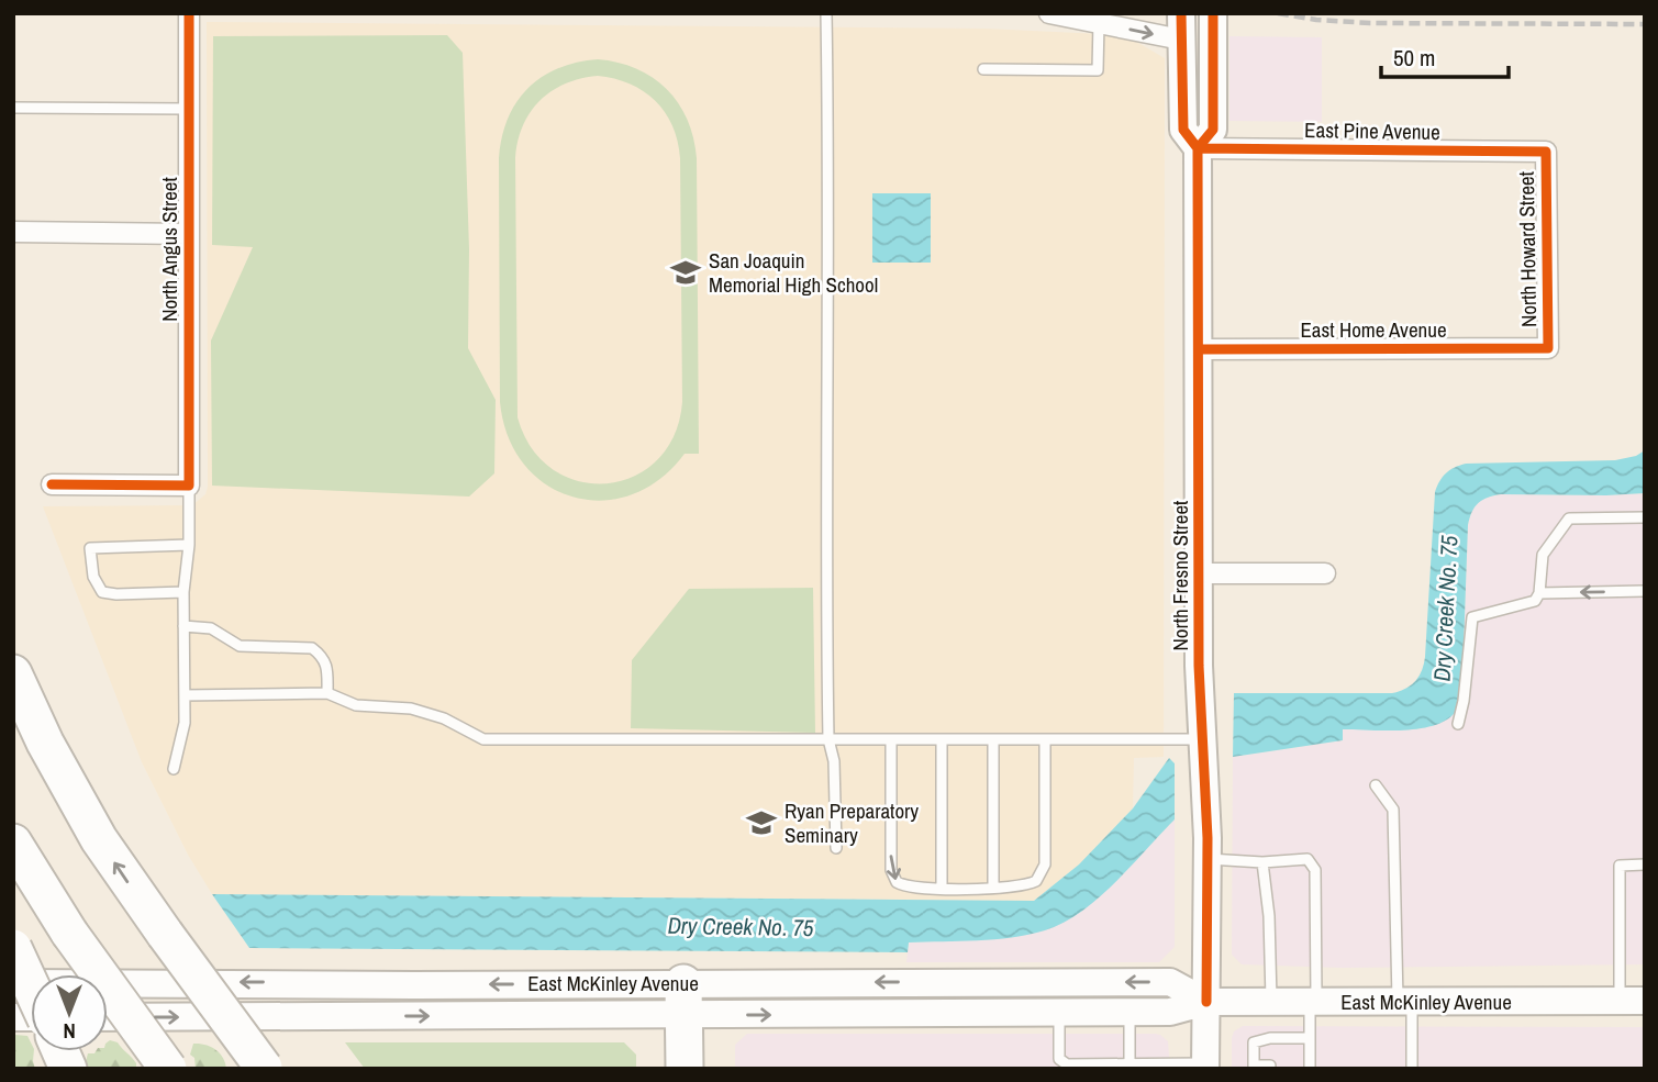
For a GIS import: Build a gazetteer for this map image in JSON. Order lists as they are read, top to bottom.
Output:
{
  "streets": {
    "main road": ["North Fresno Street", "East McKinley Avenue"],
    "street": [
      "East Pine Avenue",
      "North Angus Street",
      "North Howard Street",
      "East Home Avenue"
    ]
  },
  "crossings": [
    ["East Pine Avenue", "North Howard Street"],
    ["East Pine Avenue", "North Fresno Street"],
    ["North Howard Street", "East Home Avenue"],
    ["East Home Avenue", "North Fresno Street"],
    ["North Fresno Street", "East McKinley Avenue"]
  ],
  "water": ["Dry Creek No. 75"],
  "places": {
    "school or university": ["San Joaquin Memorial High School", "Ryan Preparatory Seminary"]
  },
  "scale_bar": "50 m",
  "north": "bottom"
}
